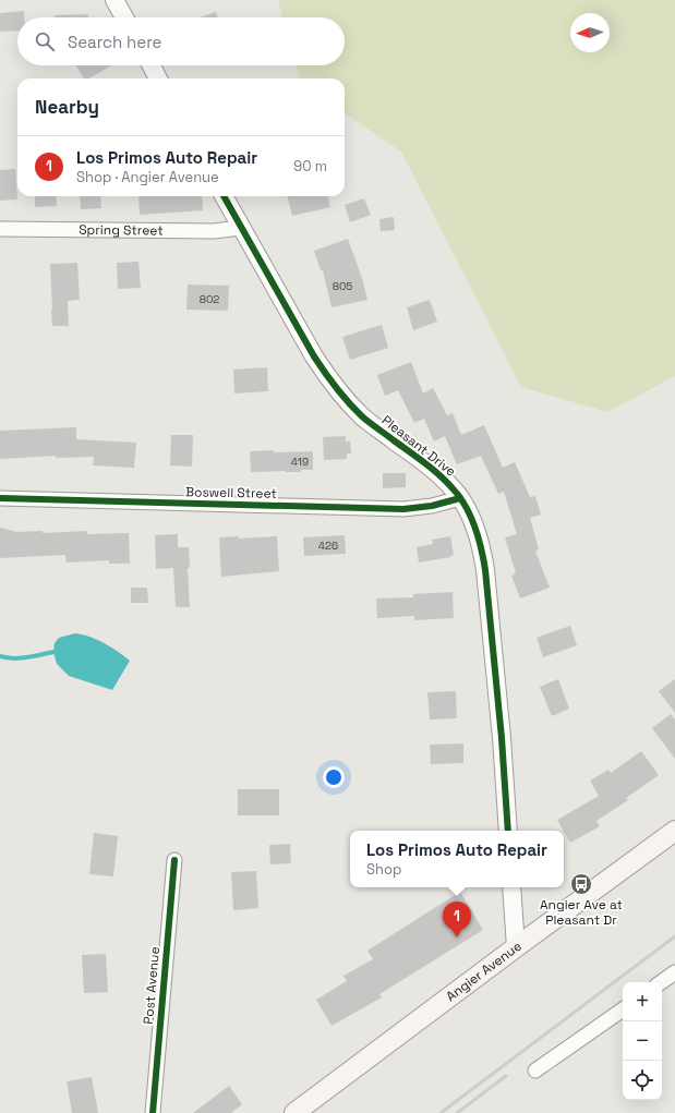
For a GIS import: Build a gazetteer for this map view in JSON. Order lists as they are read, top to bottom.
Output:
{
  "streets": {
    "main road": ["Angier Avenue"],
    "street": [
      "Spring Street",
      "Pleasant Drive",
      "Boswell Street",
      "Post Avenue"
    ]
  },
  "crossings": [
    ["Spring Street", "Pleasant Drive"],
    ["Pleasant Drive", "Boswell Street"]
  ],
  "places": {
    "bus stop": ["Angier Ave at Pleasant Dr"]
  },
  "house_numbers": [
    "805",
    "802",
    "419",
    "426"
  ],
  "north": "left",
  "page": {
    "search": "Search here",
    "heading": "Nearby",
    "list": [
      {
        "mark": "1",
        "name": "Los Primos Auto Repair",
        "note": "Shop · Angier Avenue",
        "value": "90 m"
      }
    ],
    "popup": ["Los Primos Auto Repair", "Shop"],
    "pins": "1",
    "map_buttons": ["+", "−"]
  }
}
